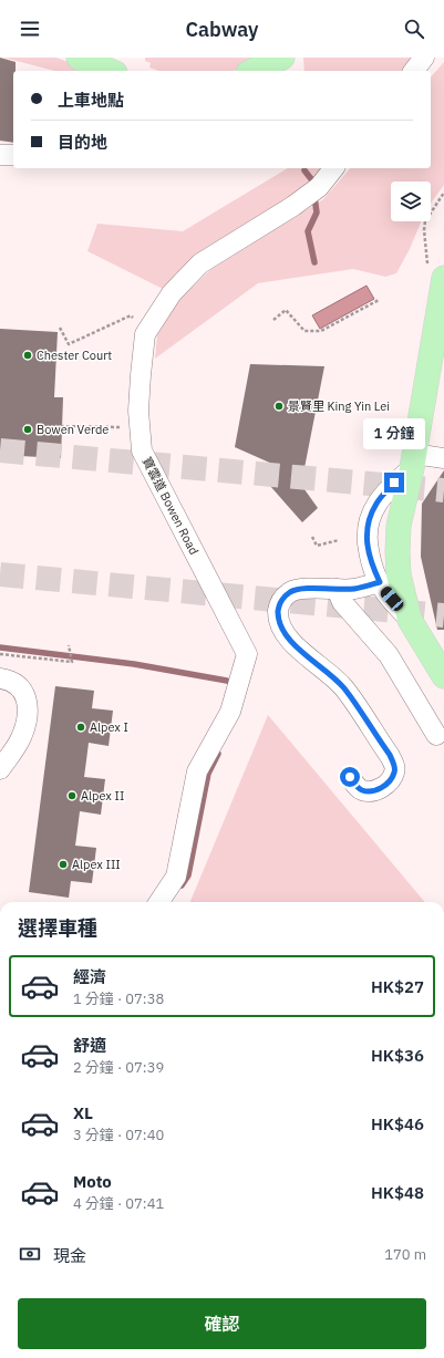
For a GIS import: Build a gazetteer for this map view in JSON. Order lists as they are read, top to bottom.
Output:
{
  "streets": {
    "street": ["寶雲道 Bowen Road"]
  },
  "places": [
    "Chester Court",
    "景賢里 King Yin Lei",
    "Bowen Verde",
    "Alpex I",
    "Alpex II",
    "Alpex III"
  ],
  "page": {
    "header": "Cabway",
    "banner": ["上車地點", "目的地"],
    "bubble": "1 分鐘",
    "heading": "選擇車種",
    "list": [
      {
        "name": "經濟",
        "note": "1 分鐘 · 07:38",
        "value": "HK$27"
      },
      {
        "name": "舒適",
        "note": "2 分鐘 · 07:39",
        "value": "HK$36"
      },
      {
        "name": "XL",
        "note": "3 分鐘 · 07:40",
        "value": "HK$46"
      },
      {
        "name": "Moto",
        "note": "4 分鐘 · 07:41",
        "value": "HK$48"
      }
    ],
    "pay": ["現金", "170 m"],
    "buttons": "確認"
  }
}
